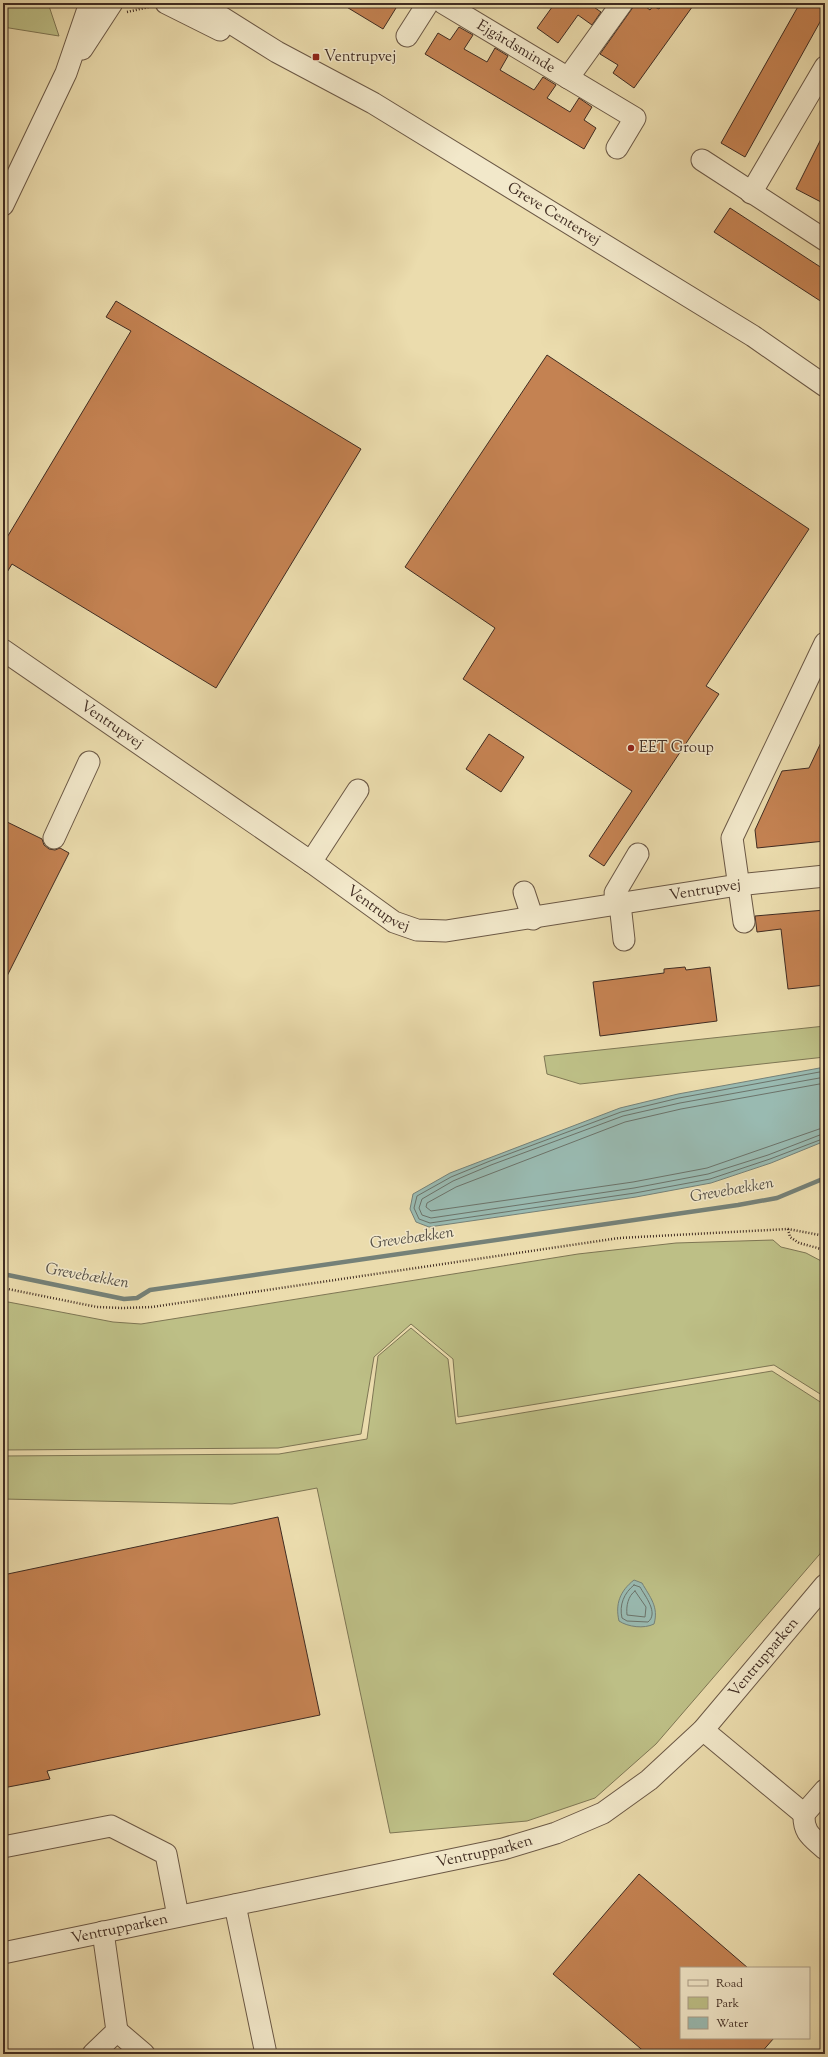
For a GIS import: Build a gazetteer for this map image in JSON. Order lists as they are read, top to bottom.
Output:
{
  "streets": {
    "street": [
      "Ejgårdsminde",
      "Greve Centervej",
      "Ventrupvej",
      "Ventrupparken"
    ]
  },
  "water": ["Grevebækken"],
  "places": {
    "transit": ["Ventrupvej"],
    "other": ["EET Group"]
  },
  "legend": ["Road", "Park", "Water"]
}
